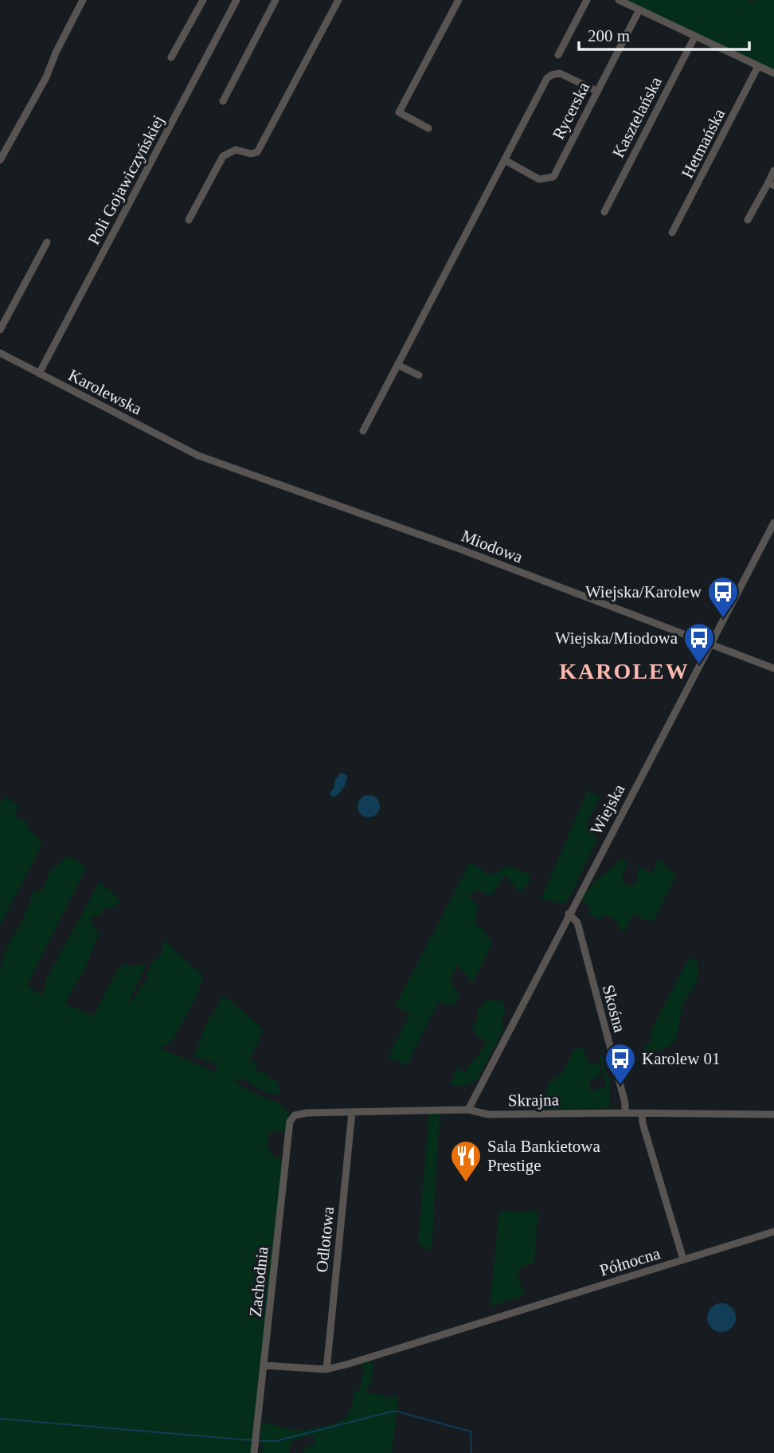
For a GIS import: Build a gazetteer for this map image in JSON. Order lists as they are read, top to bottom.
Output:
{
  "streets": {
    "street": [
      "Rycerska",
      "Kasztelańska",
      "Hetmańska",
      "Poli Gojawiczyńskiej",
      "Karolewska",
      "Miodowa",
      "Wiejska",
      "Skośna",
      "Skrajna",
      "Odlotowa",
      "Północna",
      "Zachodnia"
    ]
  },
  "crossings": [
    ["Poli Gojawiczyńskiej", "Karolewska"],
    ["Karolewska", "Miodowa"],
    ["Miodowa", "Wiejska"],
    ["Wiejska", "Skośna"],
    ["Wiejska", "Skrajna"],
    ["Skośna", "Skrajna"],
    ["Skrajna", "Odlotowa"],
    ["Skrajna", "Zachodnia"],
    ["Odlotowa", "Północna"]
  ],
  "districts": ["KAROLEW"],
  "places": {
    "bus stop": ["Wiejska/Karolew", "Wiejska/Miodowa", "Karolew 01"],
    "restaurant": ["Sala Bankietowa Prestige"]
  },
  "scale_bar": "200 m"
}
